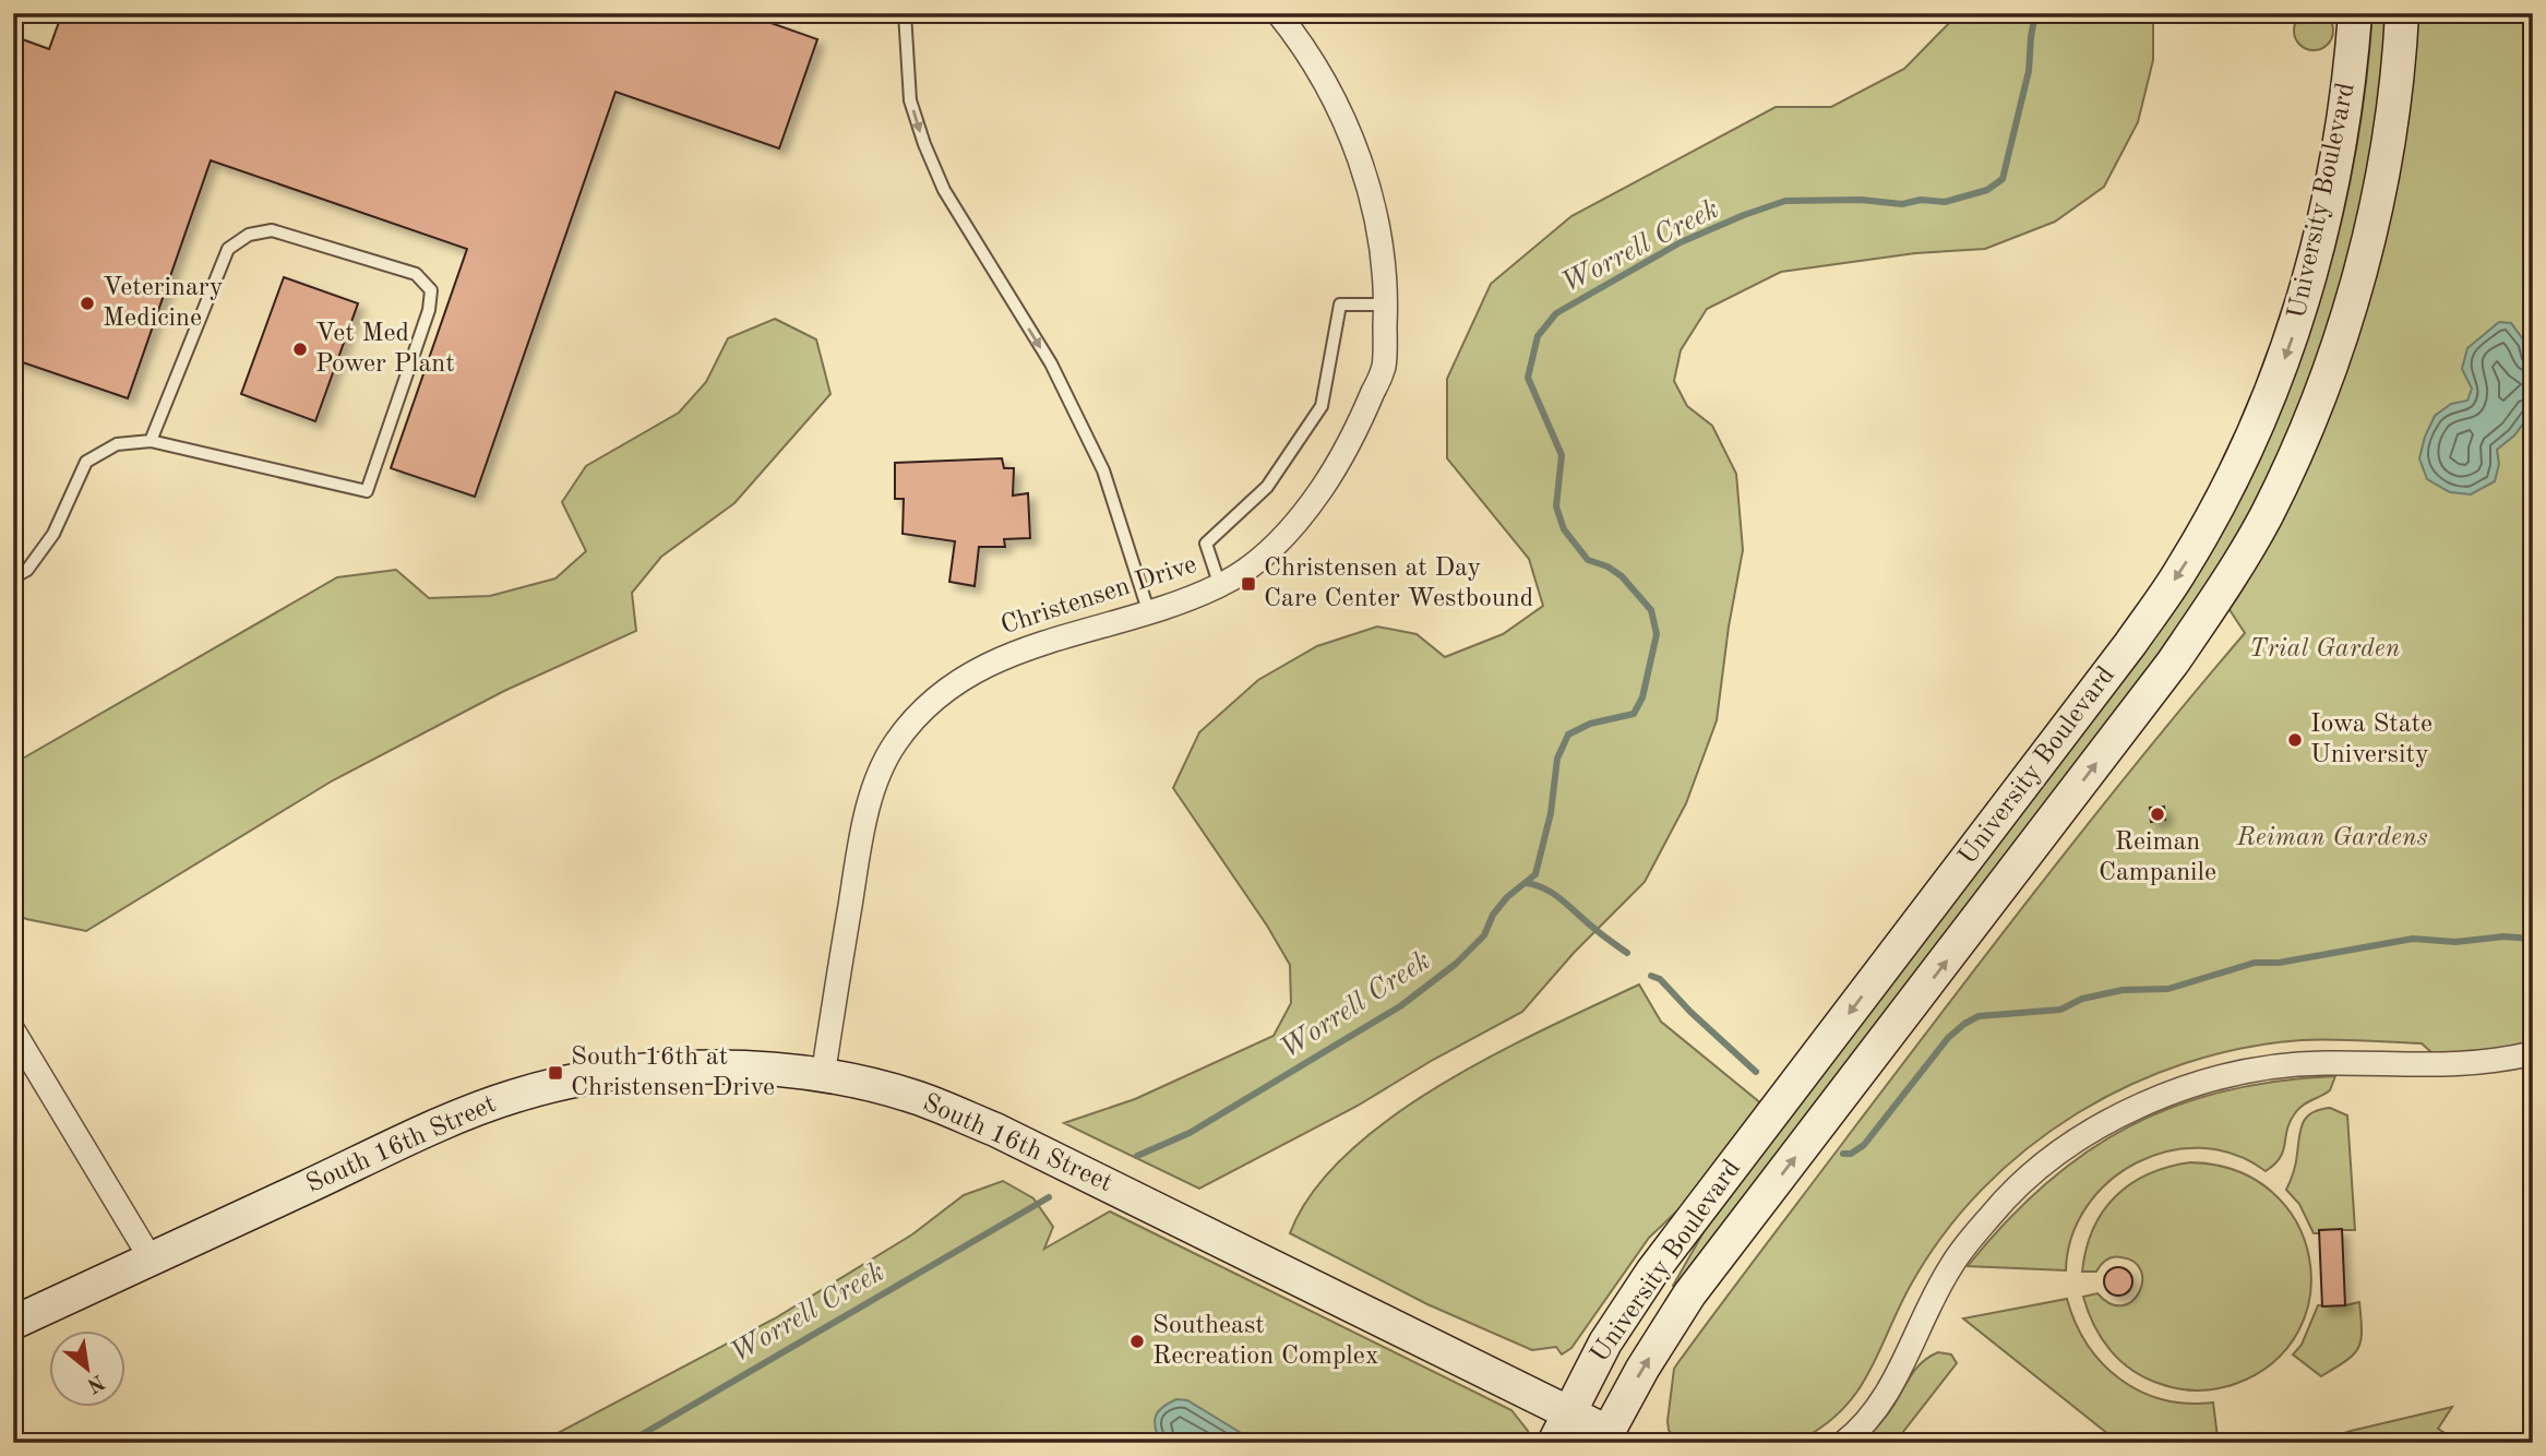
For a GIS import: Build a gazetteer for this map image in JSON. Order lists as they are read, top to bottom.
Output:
{
  "streets": {
    "main road": ["University Boulevard", "South 16th Street"],
    "street": ["Christensen Drive"]
  },
  "crossings": [
    ["University Boulevard", "South 16th Street"],
    ["Christensen Drive", "South 16th Street"]
  ],
  "water": ["Worrell Creek"],
  "parks": ["Trial Garden", "Reiman Gardens"],
  "places": {
    "other": [
      "Veterinary Medicine",
      "Vet Med Power Plant",
      "Iowa State University",
      "Reiman Campanile",
      "Southeast Recreation Complex"
    ],
    "transit": ["Christensen at Day Care Center Westbound", "South 16th at Christensen Drive"]
  },
  "north": "bottom right"
}
